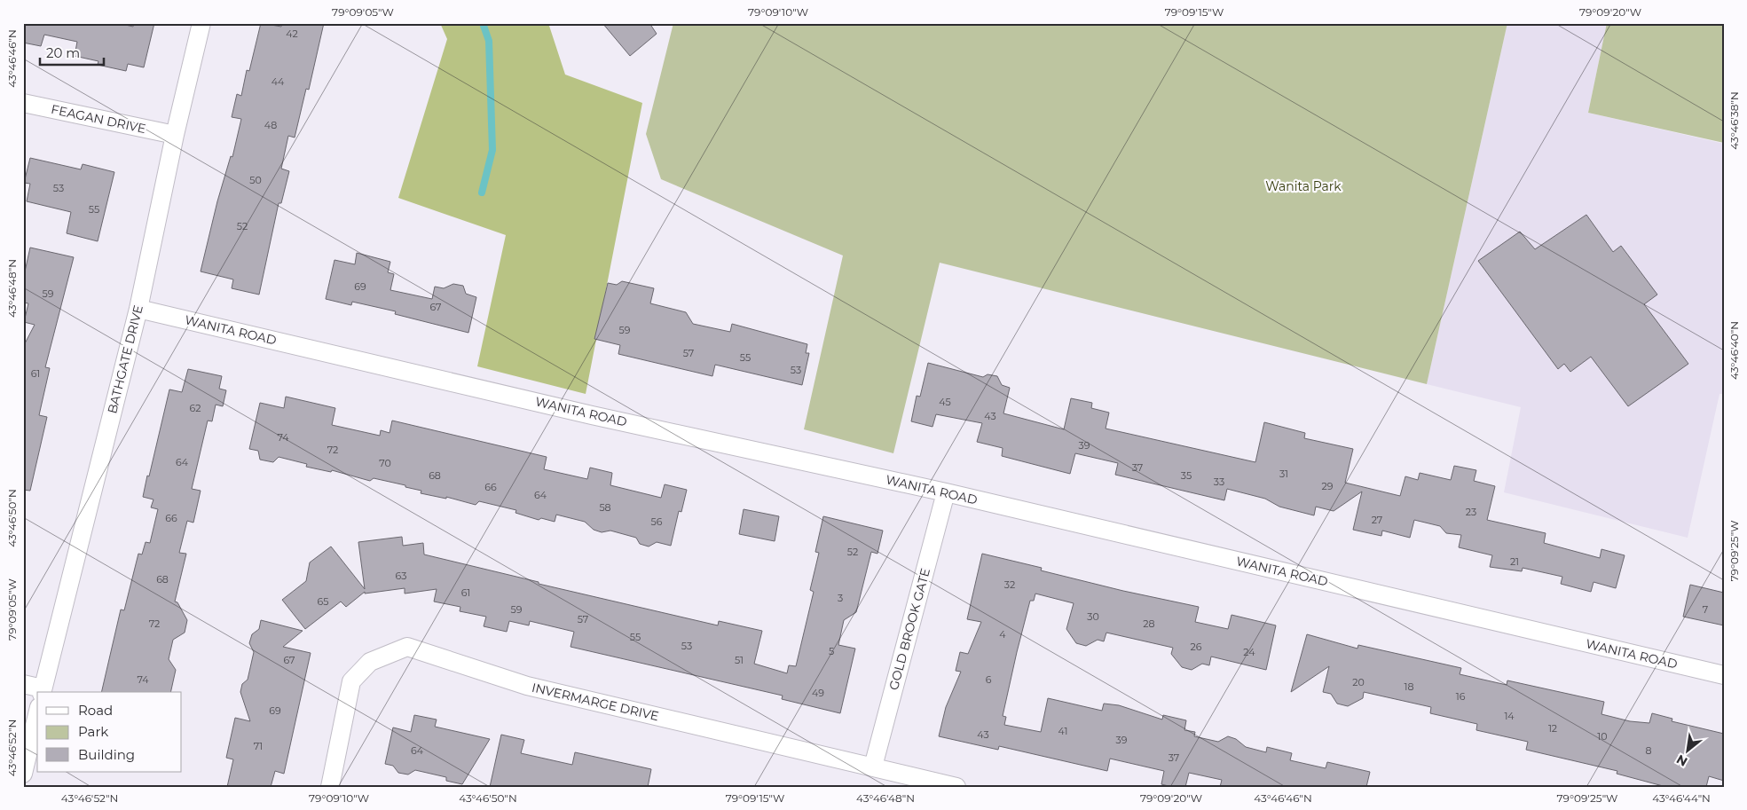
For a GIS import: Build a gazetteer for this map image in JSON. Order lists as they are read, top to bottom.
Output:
{
  "streets": {
    "street": [
      "FEAGAN DRIVE",
      "WANITA ROAD",
      "BATHGATE DRIVE",
      "GOLD BROOK GATE",
      "INVERMARGE DRIVE"
    ]
  },
  "crossings": [
    ["FEAGAN DRIVE", "BATHGATE DRIVE"],
    ["WANITA ROAD", "BATHGATE DRIVE"],
    ["WANITA ROAD", "GOLD BROOK GATE"],
    ["GOLD BROOK GATE", "INVERMARGE DRIVE"]
  ],
  "parks": ["Wanita Park"],
  "house_numbers": [
    "42",
    "44",
    "48",
    "50",
    "53",
    "55",
    "52",
    "69",
    "59",
    "67",
    "59",
    "57",
    "55",
    "53",
    "61",
    "45",
    "62",
    "43",
    "74",
    "39",
    "72",
    "64",
    "70",
    "37",
    "31",
    "68",
    "35",
    "33",
    "29",
    "66",
    "64",
    "58",
    "23",
    "66",
    "27",
    "56",
    "52",
    "21",
    "63",
    "68",
    "32",
    "61",
    "3",
    "65",
    "59",
    "7",
    "30",
    "57",
    "72",
    "28",
    "4",
    "55",
    "53",
    "26",
    "5",
    "24",
    "67",
    "51",
    "74",
    "6",
    "20",
    "18",
    "49",
    "16",
    "69",
    "14",
    "12",
    "41",
    "43",
    "10",
    "39",
    "71",
    "64",
    "8",
    "37"
  ],
  "legend": ["Road", "Park", "Building"],
  "scale_bar": "20 m",
  "north": "bottom left",
  "coordinates": [
    "79°09'05\"W",
    "79°09'10\"W",
    "79°09'15\"W",
    "79°09'20\"W",
    "43°46'46\"N",
    "43°46'38\"N",
    "43°46'48\"N",
    "43°46'40\"N",
    "43°46'50\"N",
    "79°09'25\"W",
    "43°46'52\"N",
    "43°46'44\"N"
  ]
}
